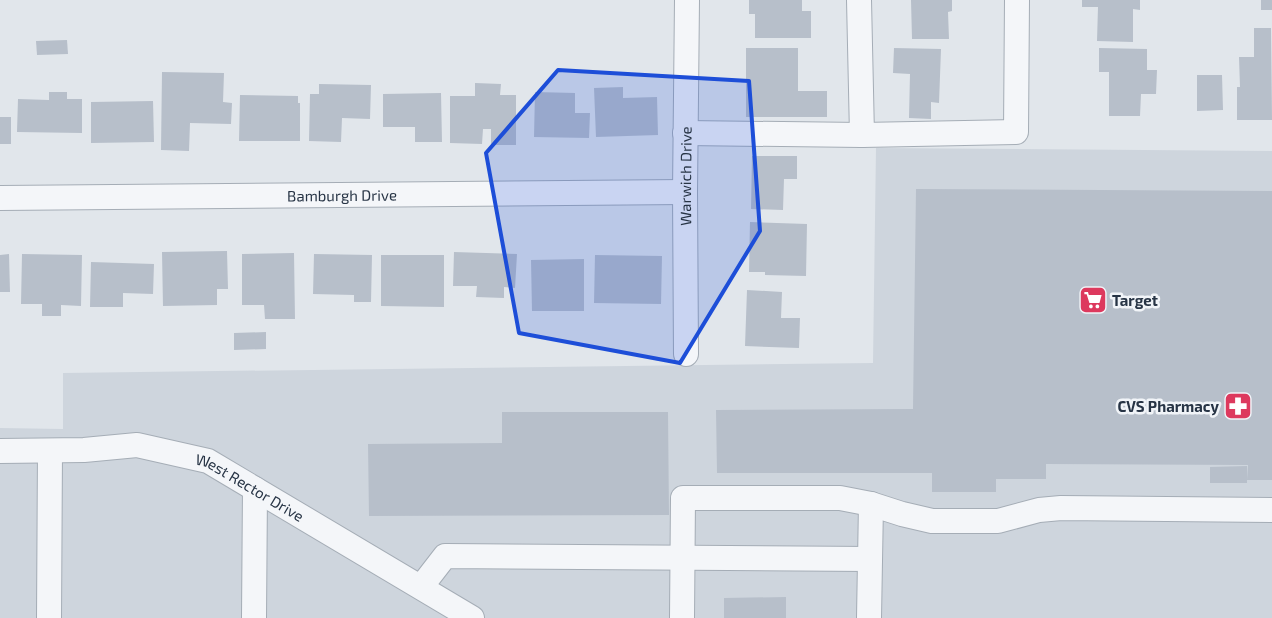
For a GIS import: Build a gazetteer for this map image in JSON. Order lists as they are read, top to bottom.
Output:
{
  "streets": {
    "street": ["Warwich Drive", "Bamburgh Drive", "West Rector Drive"]
  },
  "crossings": [
    ["Warwich Drive", "Bamburgh Drive"]
  ],
  "places": {
    "supermarket": ["Target"],
    "pharmacy": ["CVS Pharmacy"]
  }
}
